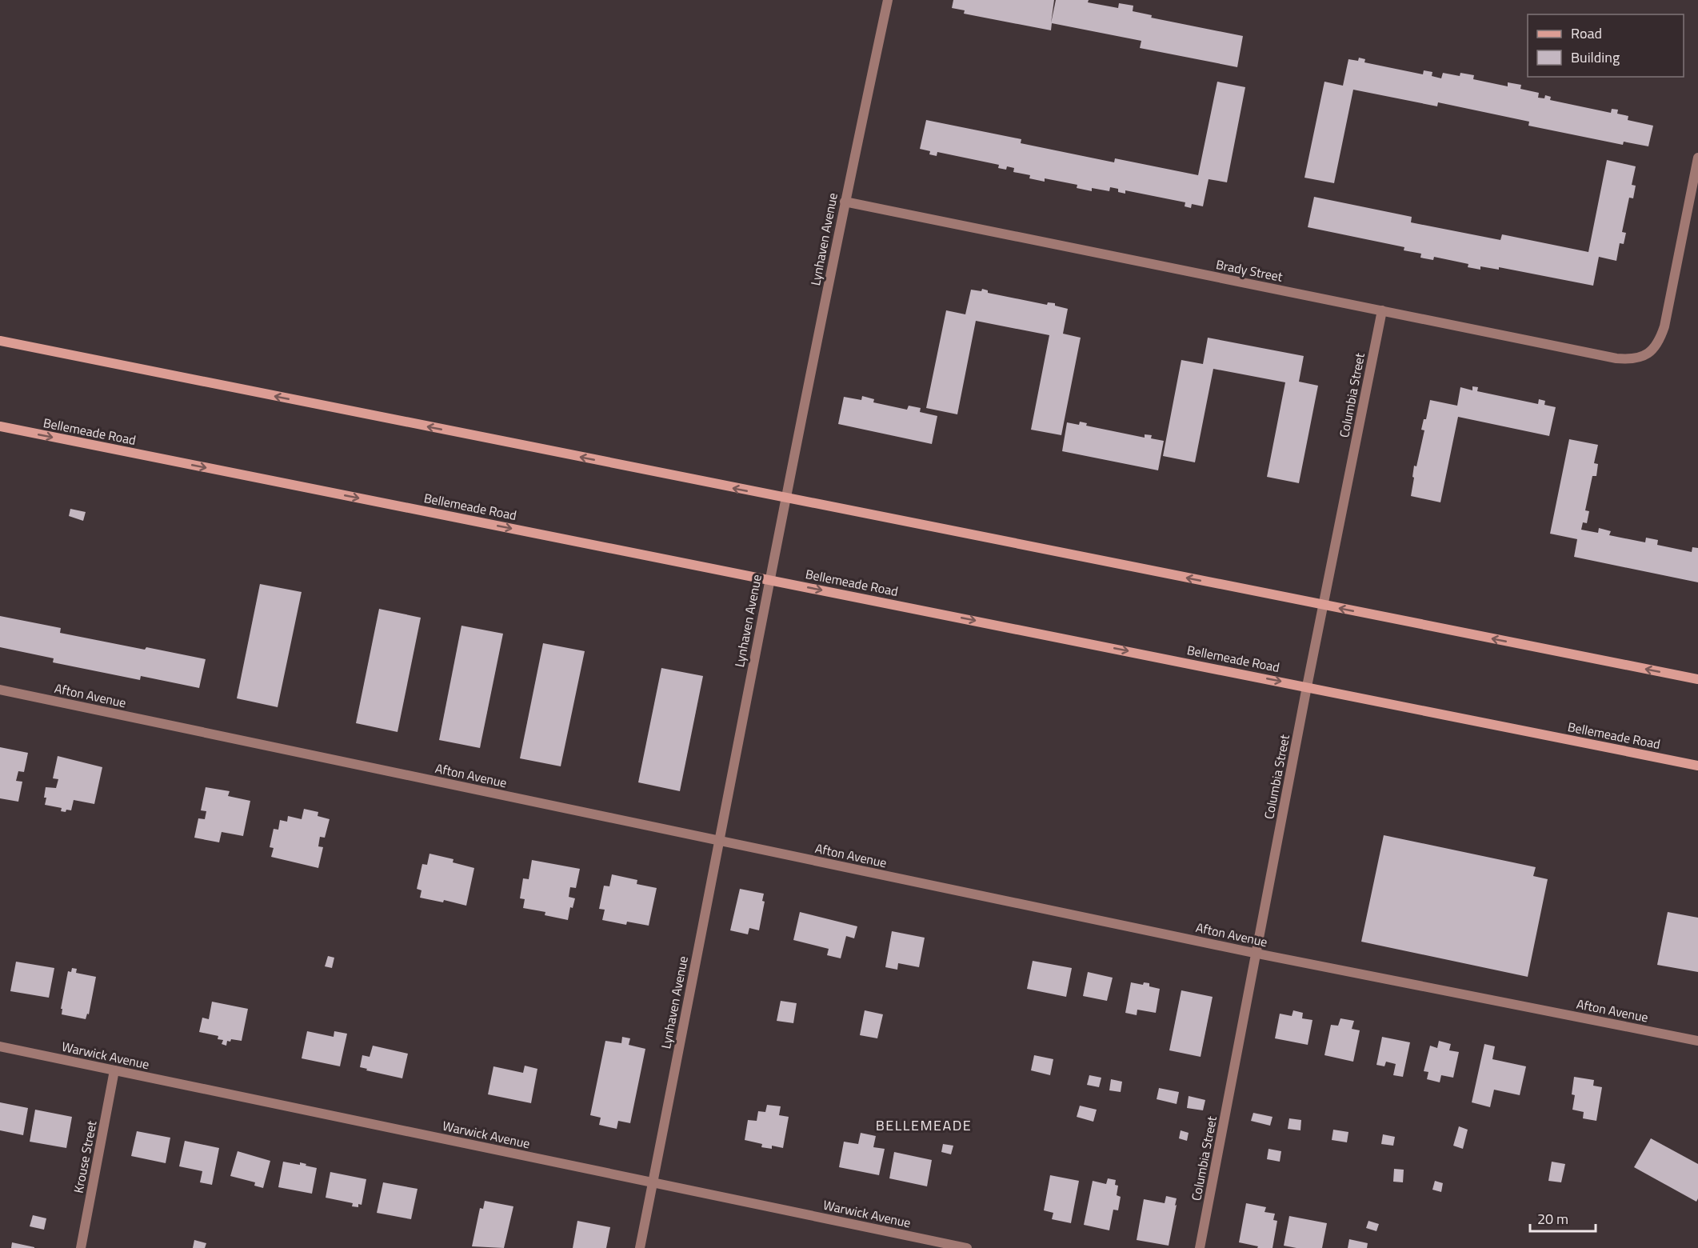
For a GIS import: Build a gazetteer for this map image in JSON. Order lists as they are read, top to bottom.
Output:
{
  "streets": {
    "main road": ["Bellemeade Road"],
    "street": [
      "Lynhaven Avenue",
      "Brady Street",
      "Columbia Street",
      "Afton Avenue",
      "Warwick Avenue",
      "Krouse Street"
    ]
  },
  "crossings": [
    ["Lynhaven Avenue", "Brady Street"],
    ["Lynhaven Avenue", "Bellemeade Road"],
    ["Lynhaven Avenue", "Afton Avenue"],
    ["Lynhaven Avenue", "Warwick Avenue"],
    ["Brady Street", "Columbia Street"],
    ["Columbia Street", "Bellemeade Road"],
    ["Columbia Street", "Afton Avenue"],
    ["Warwick Avenue", "Krouse Street"]
  ],
  "districts": ["BELLEMEADE"],
  "legend": ["Road", "Building"],
  "scale_bar": "20 m"
}
